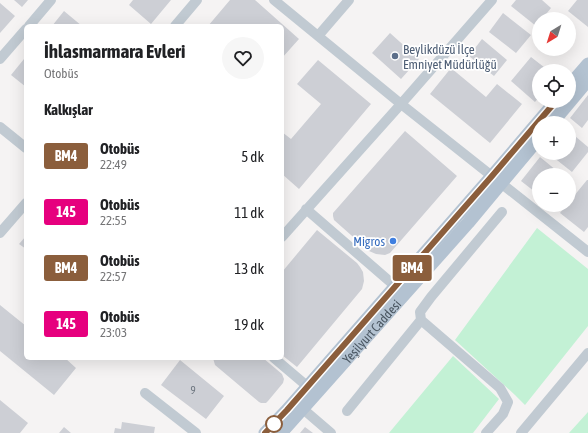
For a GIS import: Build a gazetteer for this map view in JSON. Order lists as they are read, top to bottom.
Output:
{
  "streets": {
    "main road": ["Yeşilyurt Caddesi"]
  },
  "places": ["Beylikdüzü İlçe Emniyet Müdürlüğü", "Migros"],
  "lines": ["bus line BM4"],
  "house_numbers": ["9"],
  "north": "bottom left",
  "page": {
    "on_map": "BM4",
    "map_buttons": ["+", "−"],
    "heading": [
      ["İhlasmarmara Evleri", "Otobüs"],
      "Kalkışlar"
    ],
    "list": [
      {
        "mark": "BM4",
        "name": "Otobüs",
        "note": "22:49",
        "value": "5 dk"
      },
      {
        "mark": "145",
        "name": "Otobüs",
        "note": "22:55",
        "value": "11 dk"
      },
      {
        "mark": "BM4",
        "name": "Otobüs",
        "note": "22:57",
        "value": "13 dk"
      },
      {
        "mark": "145",
        "name": "Otobüs",
        "note": "23:03",
        "value": "19 dk"
      }
    ]
  }
}
